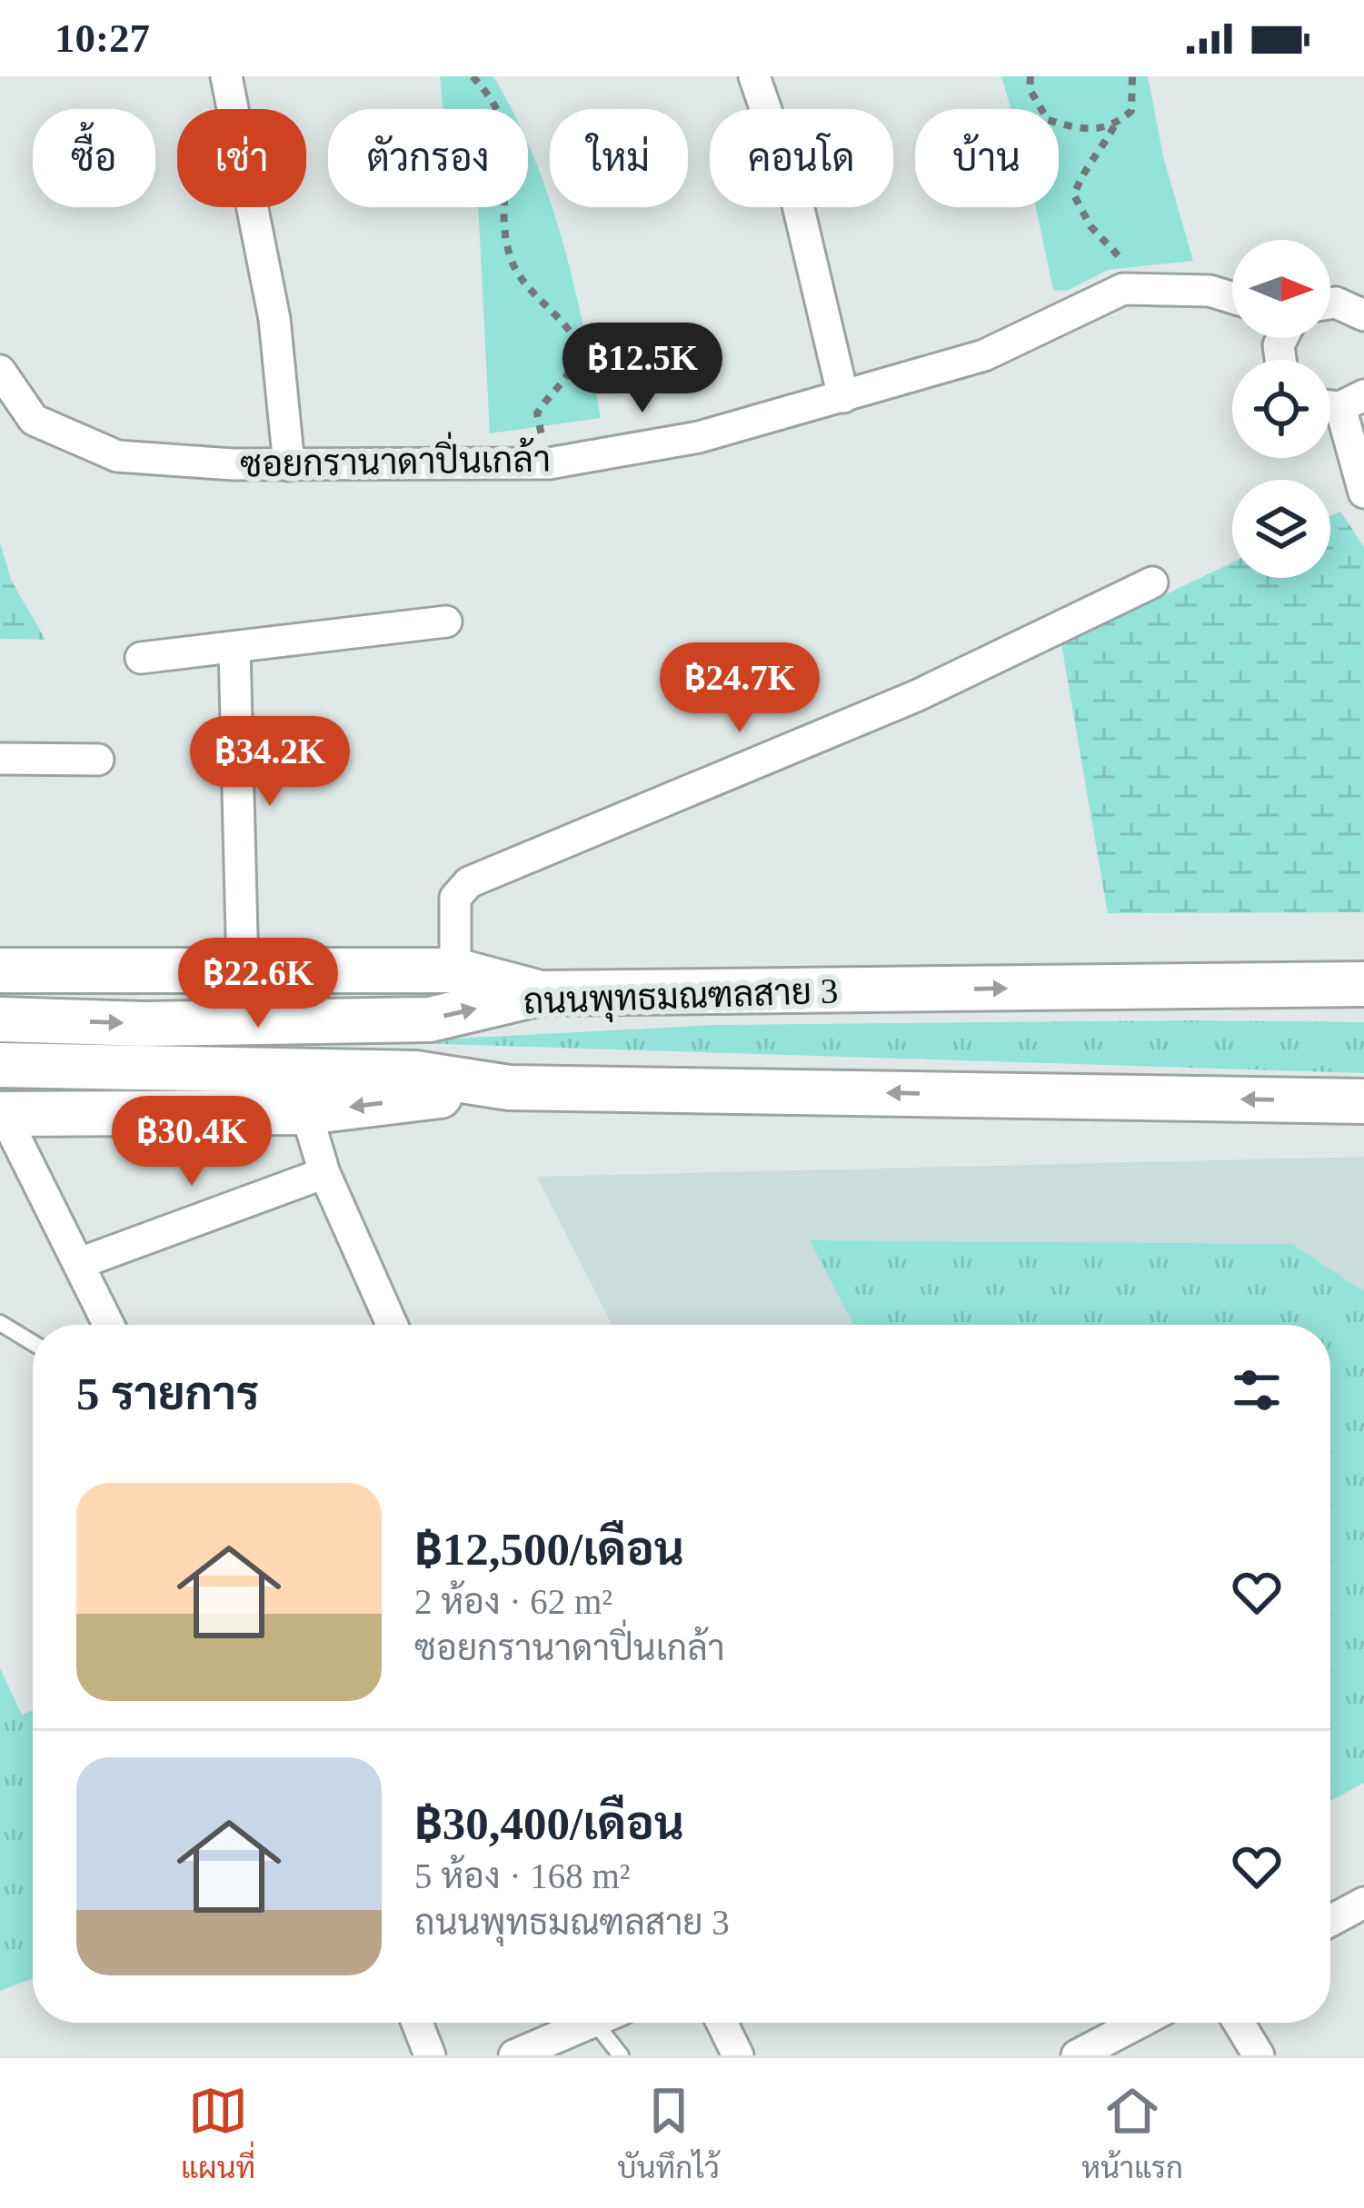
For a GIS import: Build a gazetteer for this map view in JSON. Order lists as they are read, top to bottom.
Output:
{
  "streets": {
    "main road": ["ถนนพุทธมณฑลสาย 3"],
    "street": ["ซอยกรานาดาปิ่นเกล้า"]
  },
  "north": "right",
  "page": {
    "status": "10:27",
    "chip": [
      "ซื้อ",
      "เช่า",
      "ตัวกรอง",
      "ใหม่",
      "คอนโด",
      "บ้าน"
    ],
    "price": [
      "฿12.5K",
      "฿24.7K",
      "฿34.2K",
      "฿22.6K",
      "฿30.4K"
    ],
    "heading": "5 รายการ",
    "list": [
      {
        "name": "฿12,500/เดือน",
        "note": "2 ห้อง · 62 m² · ซอยกรานาดาปิ่นเกล้า"
      },
      {
        "name": "฿30,400/เดือน",
        "note": "5 ห้อง · 168 m² · ถนนพุทธมณฑลสาย 3"
      }
    ],
    "tabs": ["แผนที่", "บันทึกไว้", "หน้าแรก"]
  }
}
